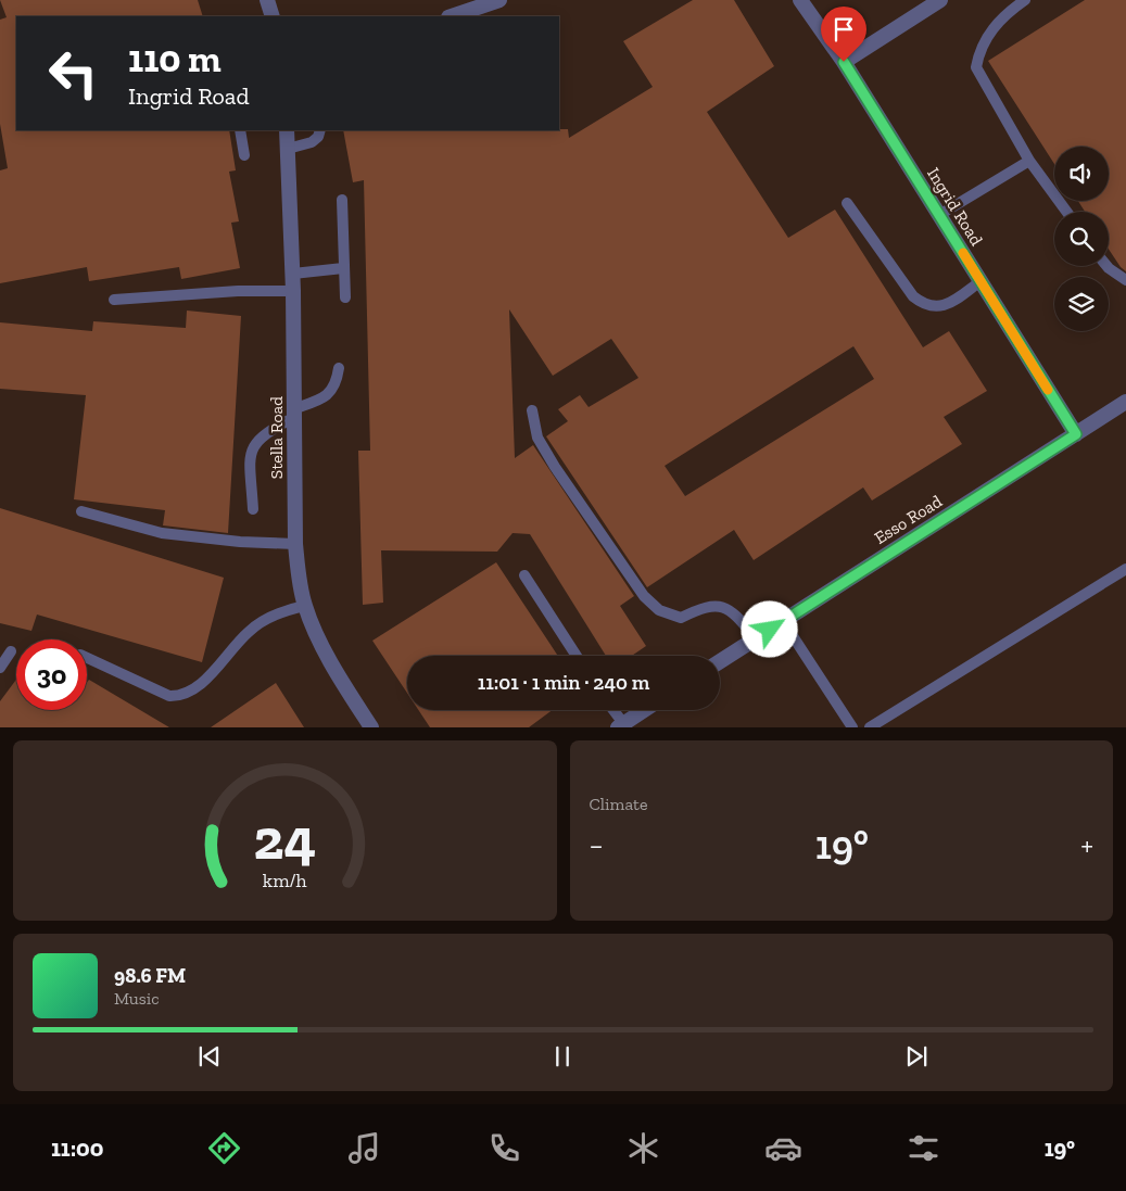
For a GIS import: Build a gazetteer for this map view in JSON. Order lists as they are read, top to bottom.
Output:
{
  "streets": {
    "street": ["Ingrid Road", "Stella Road", "Esso Road"]
  },
  "crossings": [
    ["Ingrid Road", "Esso Road"]
  ],
  "page": {
    "turn": ["110 m", "Ingrid Road"],
    "limit": "30",
    "trip": "11:01 · 1 min · 240 m",
    "tile": "Climate",
    "heat": ["−", "19°", "+"],
    "song": ["98.6 FM", "Music"],
    "tabs": ["11:00", "19°"],
    "gauge": ["24", "km/h"]
  }
}
